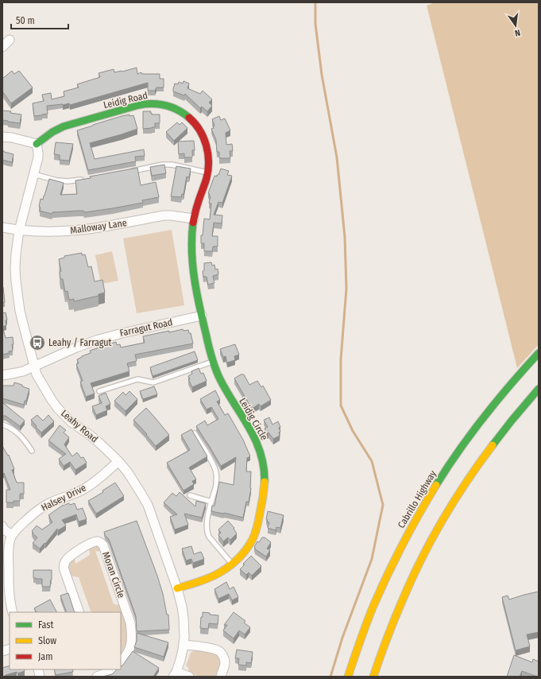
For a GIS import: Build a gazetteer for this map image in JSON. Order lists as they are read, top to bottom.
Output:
{
  "streets": {
    "main road": ["Leidig Road", "Leidig Circle", "Cabrillo Highway"],
    "street": [
      "Malloway Lane",
      "Farragut Road",
      "Leahy Road",
      "Halsey Drive",
      "Moran Circle"
    ]
  },
  "crossings": [
    ["Leidig Road", "Malloway Lane"],
    ["Leidig Road", "Leidig Circle"],
    ["Leidig Road", "Leahy Road"],
    ["Malloway Lane", "Leidig Circle"],
    ["Malloway Lane", "Leahy Road"],
    ["Farragut Road", "Leidig Circle"],
    ["Farragut Road", "Leahy Road"],
    ["Leidig Circle", "Leahy Road"],
    ["Leahy Road", "Halsey Drive"]
  ],
  "places": {
    "bus stop": ["Leahy / Farragut"]
  },
  "legend": ["Fast", "Slow", "Jam"],
  "scale_bar": "50 m",
  "north": "bottom"
}
